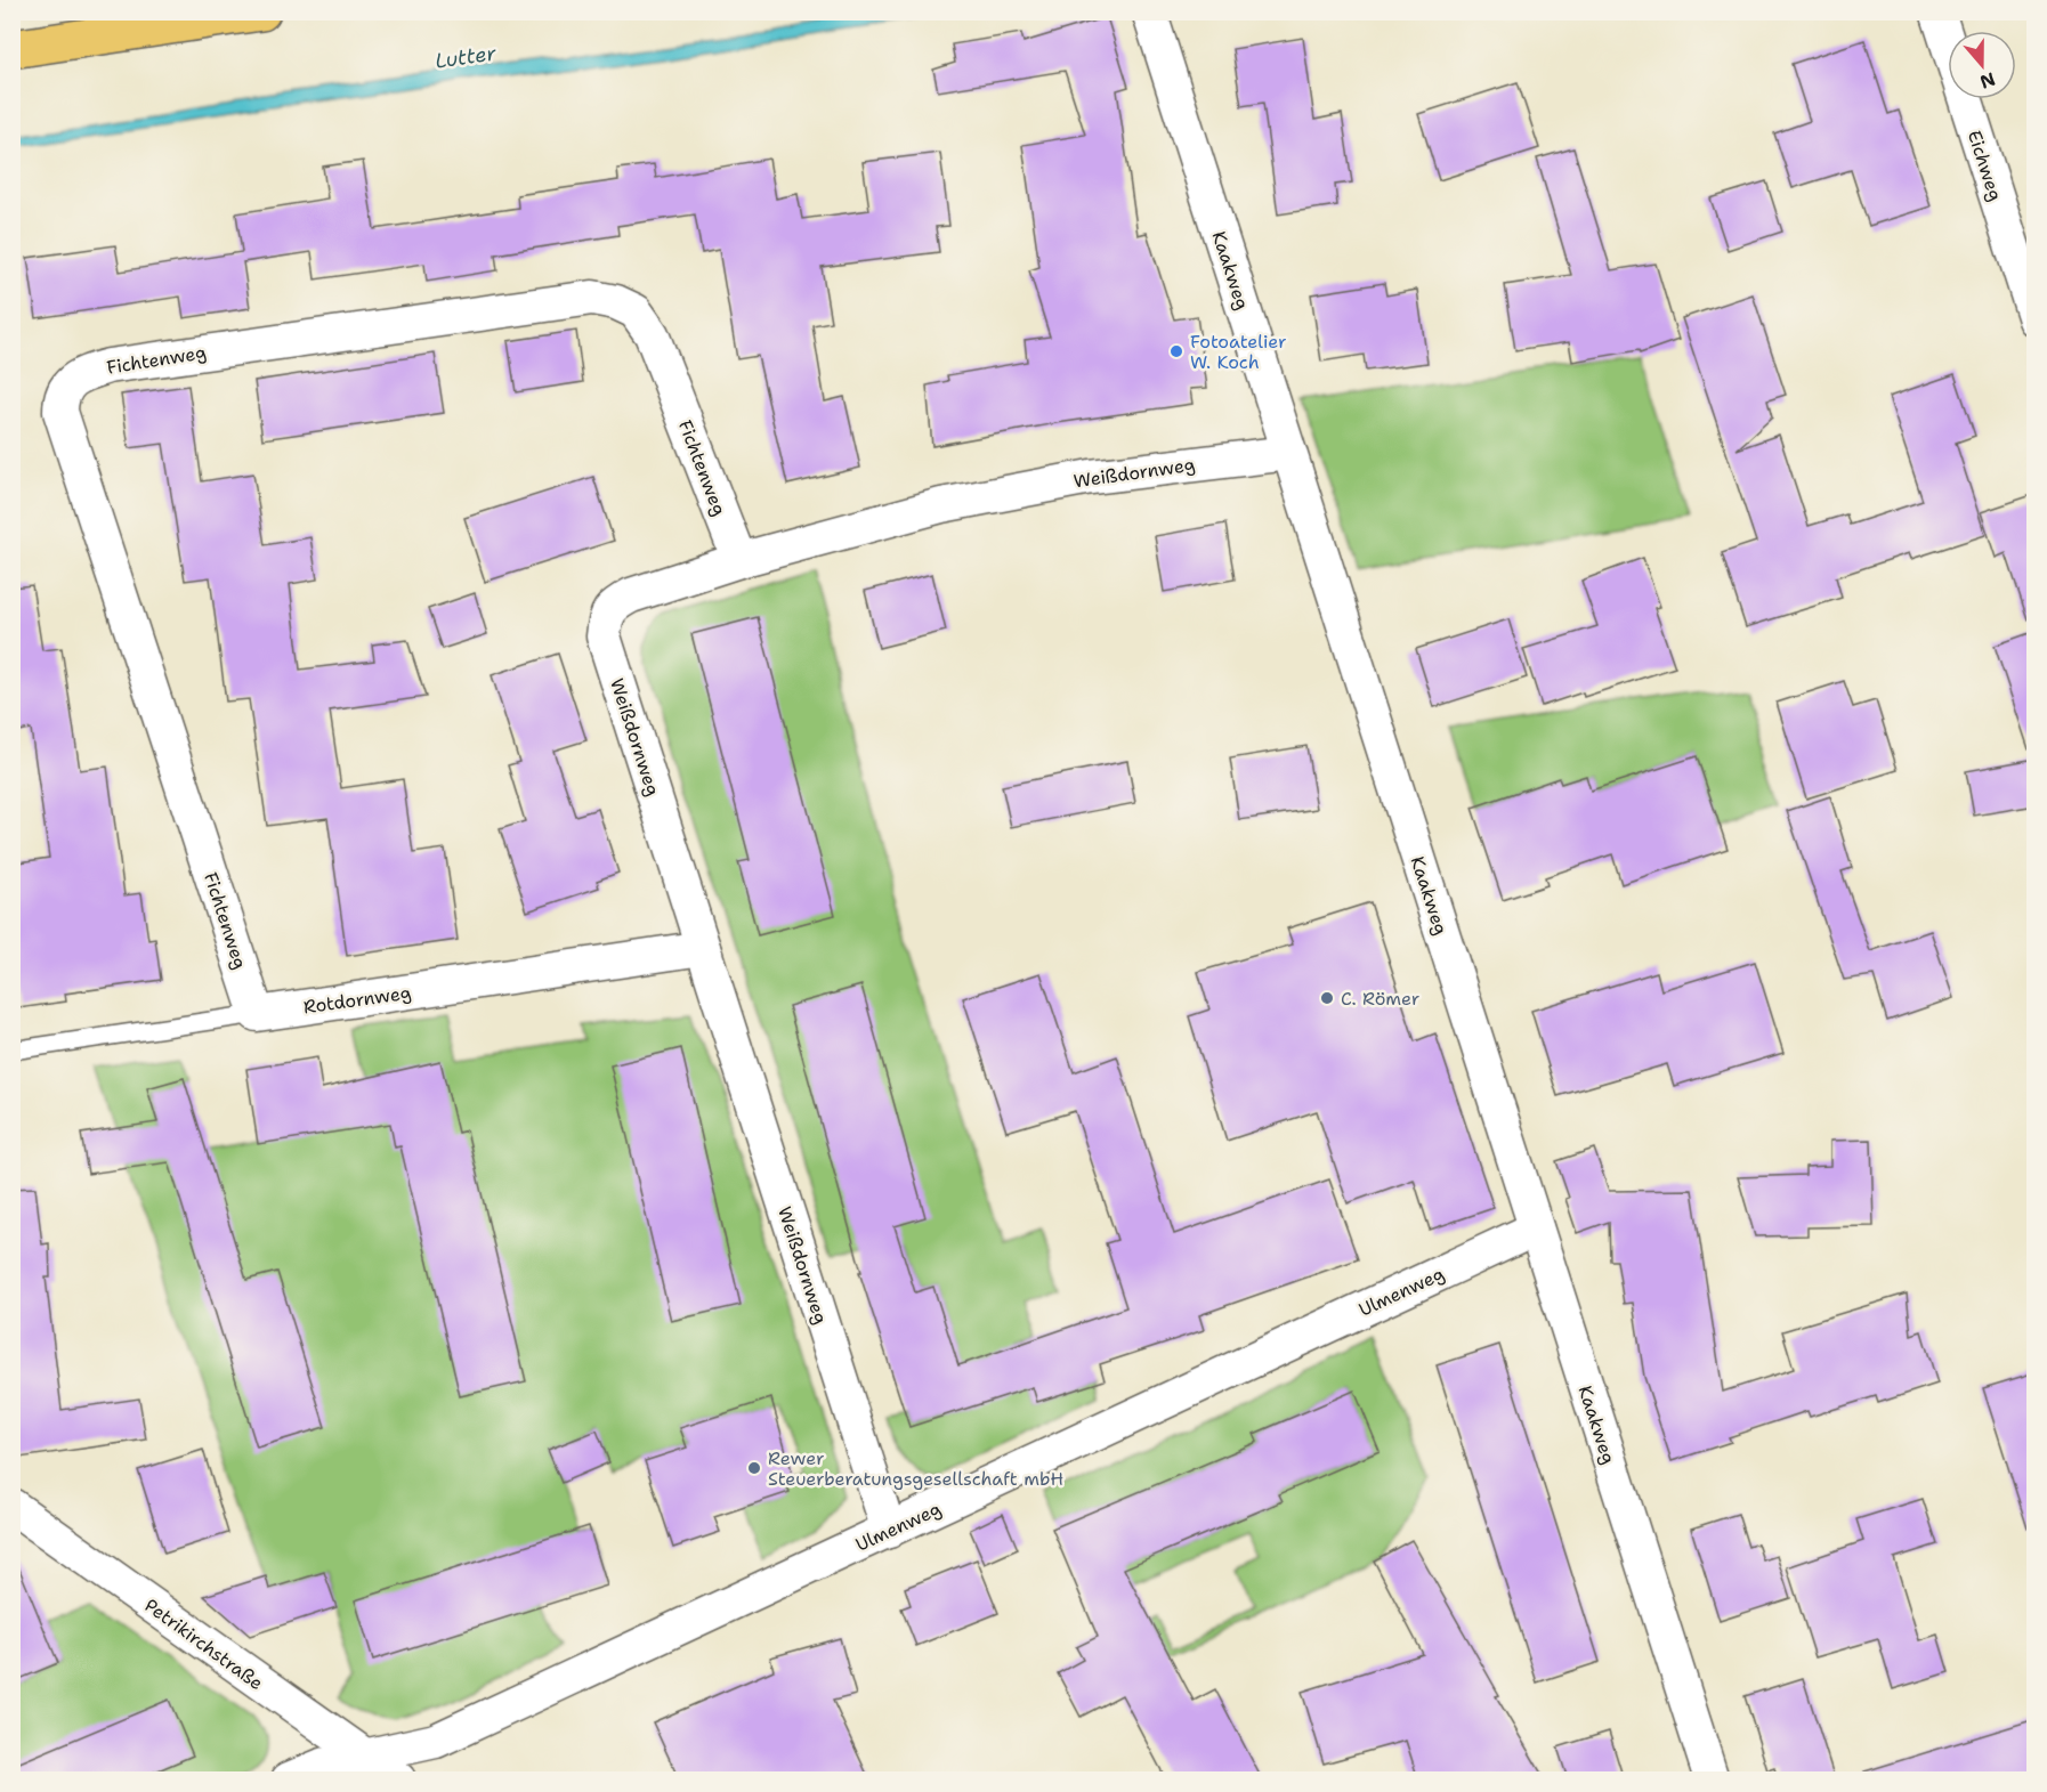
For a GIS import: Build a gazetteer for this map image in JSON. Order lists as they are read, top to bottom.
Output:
{
  "streets": {
    "street": [
      "Eichweg",
      "Kaakweg",
      "Fichtenweg",
      "Weißdornweg",
      "Rotdornweg",
      "Ulmenweg",
      "Petrikirchstraße"
    ]
  },
  "crossings": [
    ["Kaakweg", "Weißdornweg"],
    ["Kaakweg", "Ulmenweg"],
    ["Fichtenweg", "Weißdornweg"],
    ["Fichtenweg", "Rotdornweg"],
    ["Weißdornweg", "Rotdornweg"],
    ["Weißdornweg", "Ulmenweg"],
    ["Ulmenweg", "Petrikirchstraße"]
  ],
  "water": ["Lutter"],
  "places": ["Fotoatelier W. Koch", "C. Römer", "Rewer Steuerberatungsgesellschaft mbH"],
  "north": "bottom"
}
